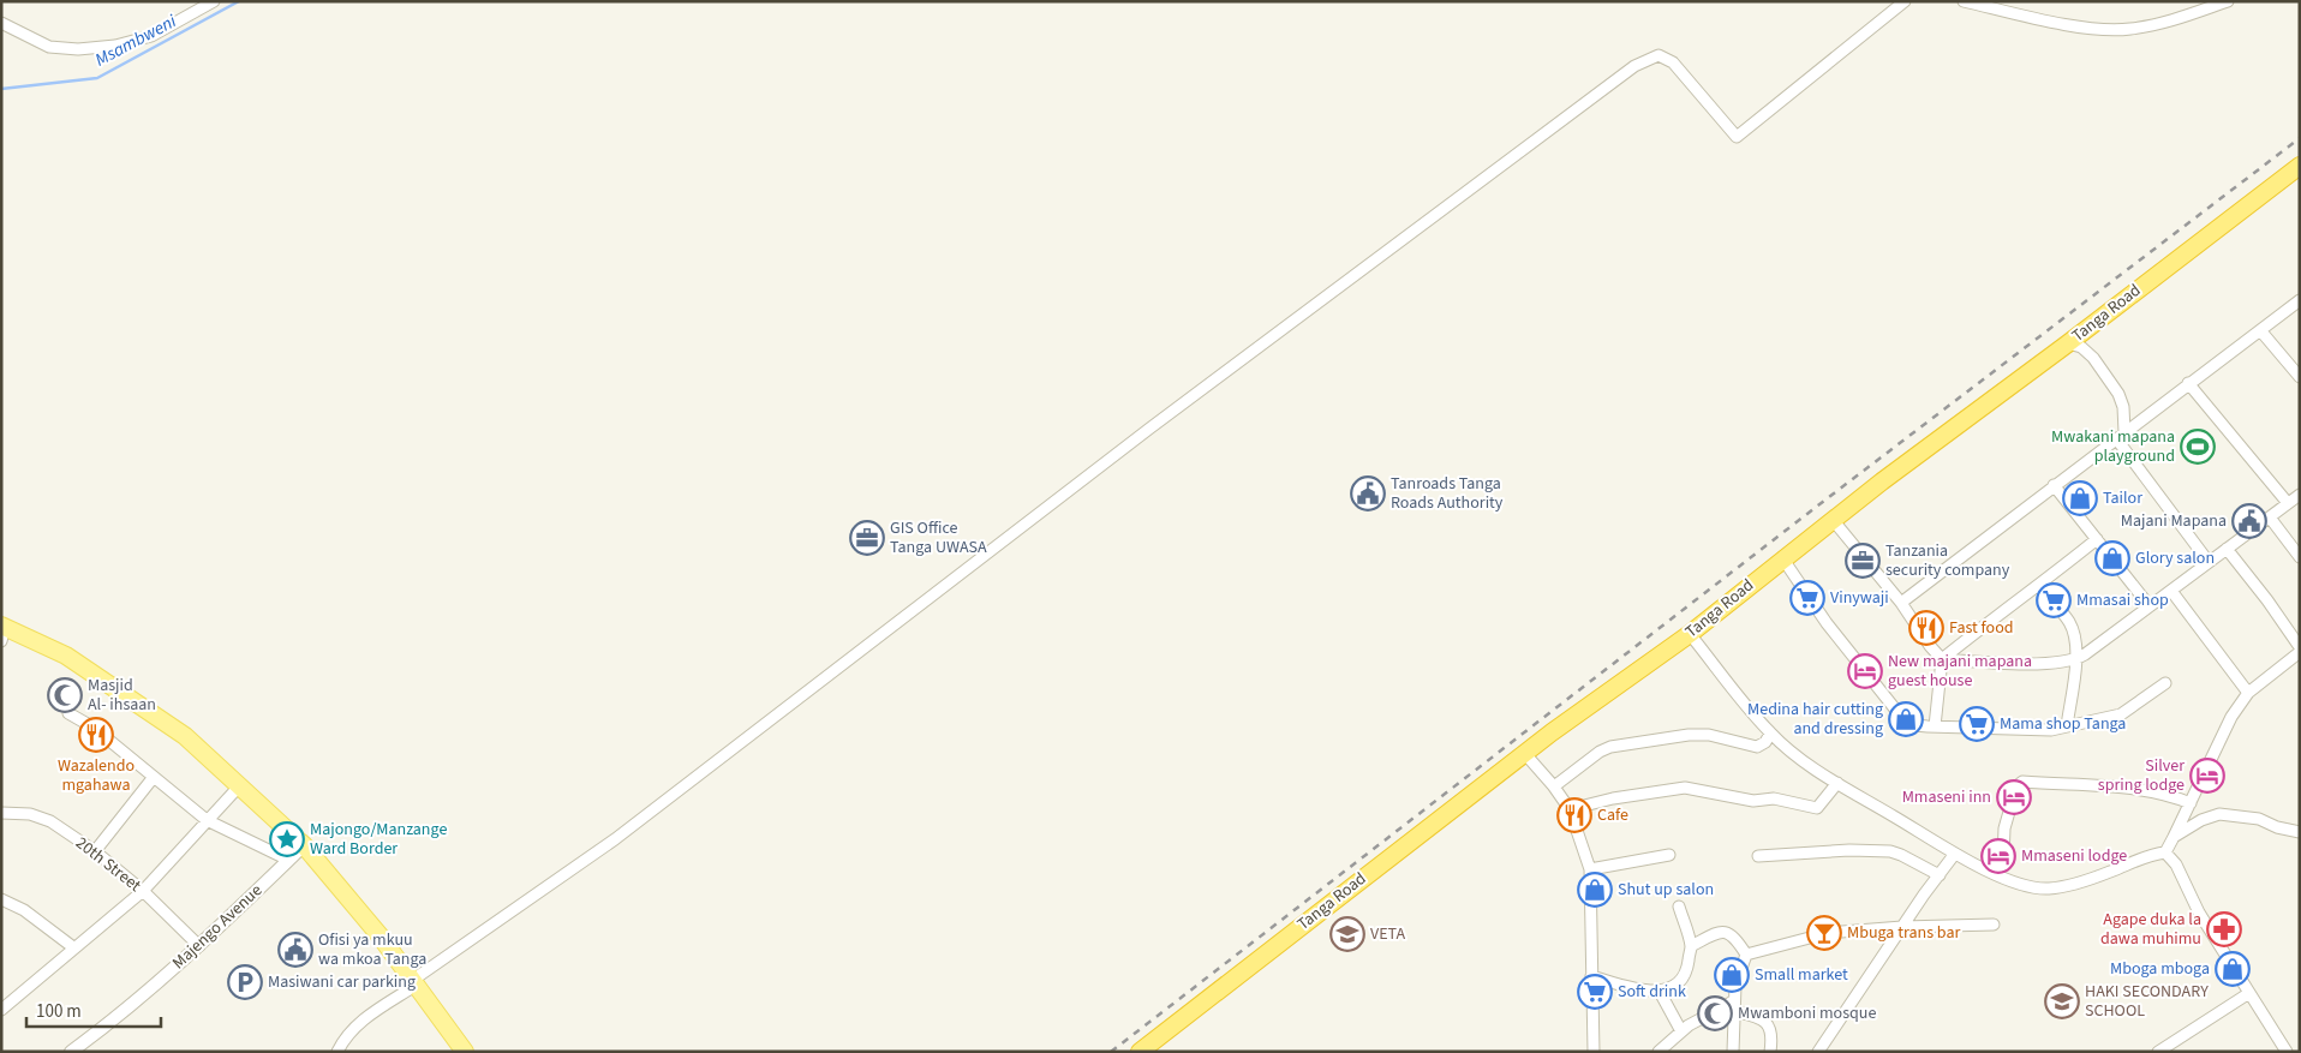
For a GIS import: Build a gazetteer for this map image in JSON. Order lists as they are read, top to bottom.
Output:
{
  "streets": {
    "highway": ["Tanga Road"],
    "street": ["20th Street", "Majengo Avenue"]
  },
  "crossings": [
    ["20th Street", "Majengo Avenue"]
  ],
  "water": ["Msambweni"],
  "places": {
    "sports": ["Mwakani mapana playground"],
    "public building": ["Tanroads Tanga Roads Authority", "Majani Mapana", "Ofisi ya mkuu wa mkoa Tanga"],
    "shop": [
      "Tailor",
      "Glory salon",
      "Medina hair cutting and dressing",
      "Shut up salon",
      "Mboga mboga",
      "Small market"
    ],
    "office": ["GIS Office Tanga UWASA", "Tanzania security company"],
    "supermarket": [
      "Vinywaji",
      "Mmasai shop",
      "Mama shop Tanga",
      "Soft drink"
    ],
    "restaurant": ["Fast food", "Wazalendo mgahawa", "Cafe"],
    "hotel": [
      "New majani mapana guest house",
      "Silver spring lodge",
      "Mmaseni inn",
      "Mmaseni lodge"
    ],
    "mosque": ["Masjid Al- ihsaan", "Mwamboni mosque"],
    "place": ["Majongo/Manzange Ward Border"],
    "pharmacy": ["Agape duka la dawa muhimu"],
    "bar": ["Mbuga trans bar"],
    "school or university": ["VETA", "HAKI SECONDARY SCHOOL"],
    "parking": ["Masiwani car parking"]
  },
  "scale_bar": "100 m"
}
